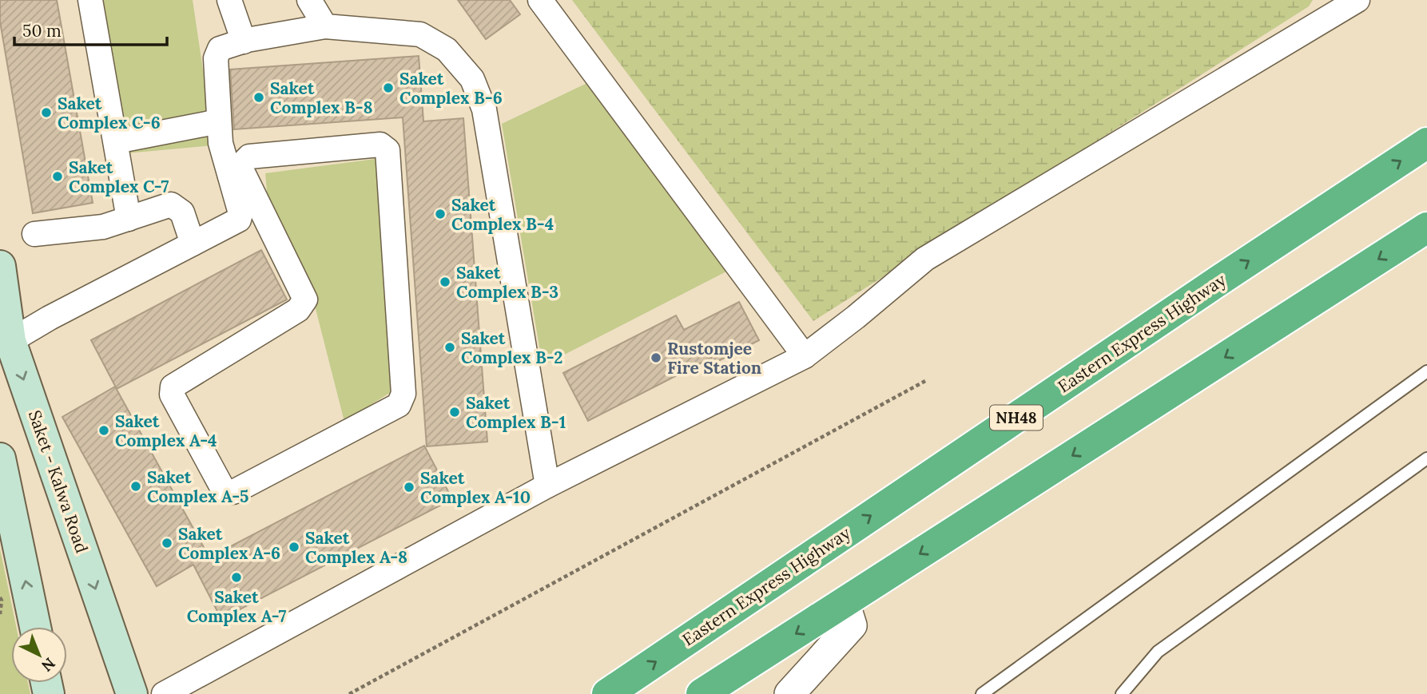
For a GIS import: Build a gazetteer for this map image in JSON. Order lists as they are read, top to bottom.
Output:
{
  "streets": {
    "highway": ["Eastern Express Highway", "NH48"],
    "main road": ["Saket - Kalwa Road"]
  },
  "places": [
    "Saket Complex B-6",
    "Saket Complex B-8",
    "Saket Complex C-6",
    "Saket Complex C-7",
    "Saket Complex B-4",
    "Saket Complex B-3",
    "Saket Complex B-2",
    "Rustomjee Fire Station",
    "Saket Complex B-1",
    "Saket Complex A-4",
    "Saket Complex A-5",
    "Saket Complex A-10",
    "Saket Complex A-6",
    "Saket Complex A-8",
    "Saket Complex A-7"
  ],
  "scale_bar": "50 m",
  "north": "bottom right"
}
